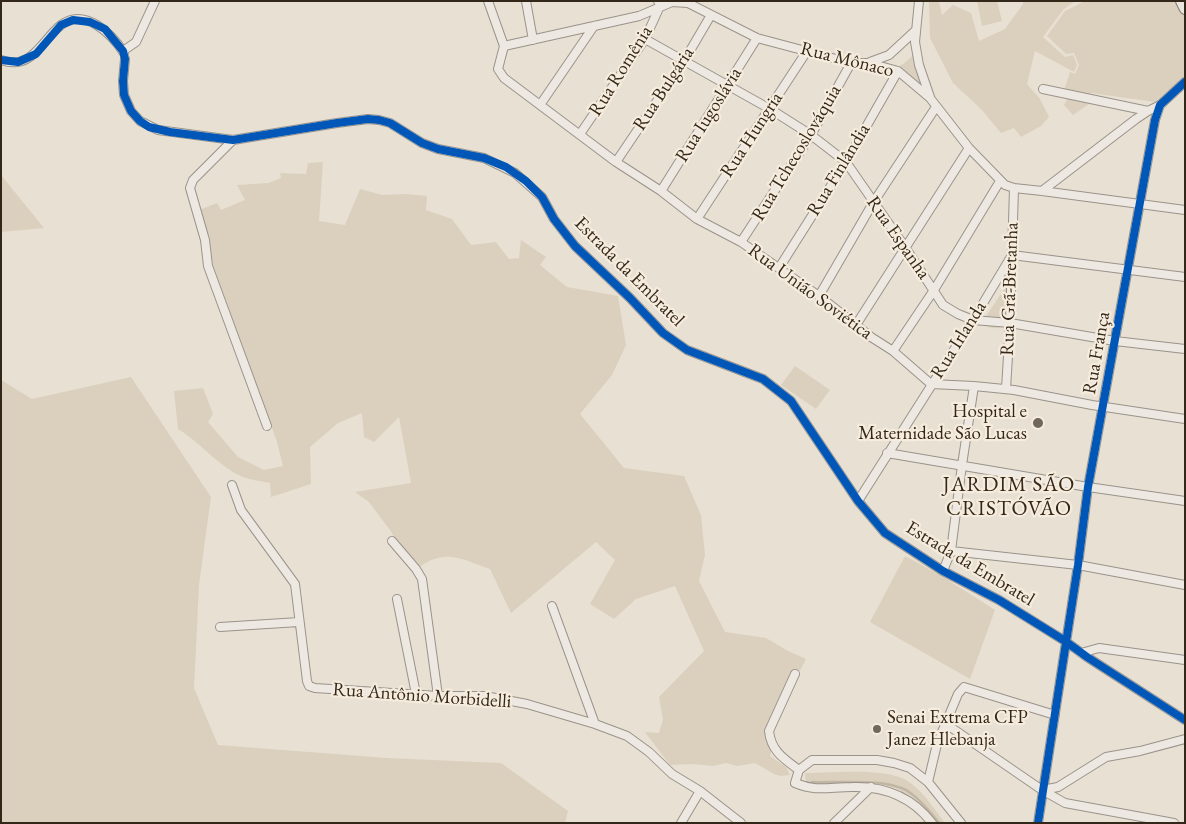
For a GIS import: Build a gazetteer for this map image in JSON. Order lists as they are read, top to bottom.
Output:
{
  "streets": {
    "street": [
      "Rua Mônaco",
      "Rua Romênia",
      "Rua Bulgária",
      "Rua Iugoslávia",
      "Rua Hungria",
      "Rua Tchecoslováquia",
      "Rua Finlândia",
      "Rua Espanha",
      "Estrada da Embratel",
      "Rua Grã-Bretanha",
      "Rua União Soviética",
      "Rua Irlanda",
      "Rua França",
      "Rua Antônio Morbidelli"
    ]
  },
  "crossings": [
    ["Rua Mônaco", "Rua Romênia"],
    ["Rua Mônaco", "Rua Bulgária"],
    ["Rua Mônaco", "Rua Iugoslávia"],
    ["Rua Mônaco", "Rua Hungria"],
    ["Rua Mônaco", "Rua Tchecoslováquia"],
    ["Rua Mônaco", "Rua Finlândia"],
    ["Rua Mônaco", "Rua Grã-Bretanha"],
    ["Rua Mônaco", "Rua União Soviética"],
    ["Rua Mônaco", "Rua França"],
    ["Rua Romênia", "Rua Espanha"],
    ["Rua Romênia", "Rua União Soviética"],
    ["Rua Bulgária", "Rua Espanha"],
    ["Rua Bulgária", "Rua União Soviética"],
    ["Rua Iugoslávia", "Rua Espanha"],
    ["Rua Iugoslávia", "Rua União Soviética"],
    ["Rua Hungria", "Rua Espanha"],
    ["Rua Hungria", "Rua União Soviética"],
    ["Rua Tchecoslováquia", "Rua Espanha"],
    ["Rua Tchecoslováquia", "Rua União Soviética"],
    ["Rua Finlândia", "Rua Espanha"],
    ["Rua Finlândia", "Rua União Soviética"],
    ["Rua Espanha", "Rua Grã-Bretanha"],
    ["Rua Espanha", "Rua Irlanda"],
    ["Rua Espanha", "Rua França"],
    ["Estrada da Embratel", "Rua Irlanda"],
    ["Estrada da Embratel", "Rua França"],
    ["Rua Grã-Bretanha", "Rua Irlanda"],
    ["Rua União Soviética", "Rua Irlanda"]
  ],
  "districts": ["JARDIM SÃO CRISTÓVÃO"],
  "places": ["Hospital e Maternidade São Lucas", "Senai Extrema CFP Janez Hlebanja"]
}
